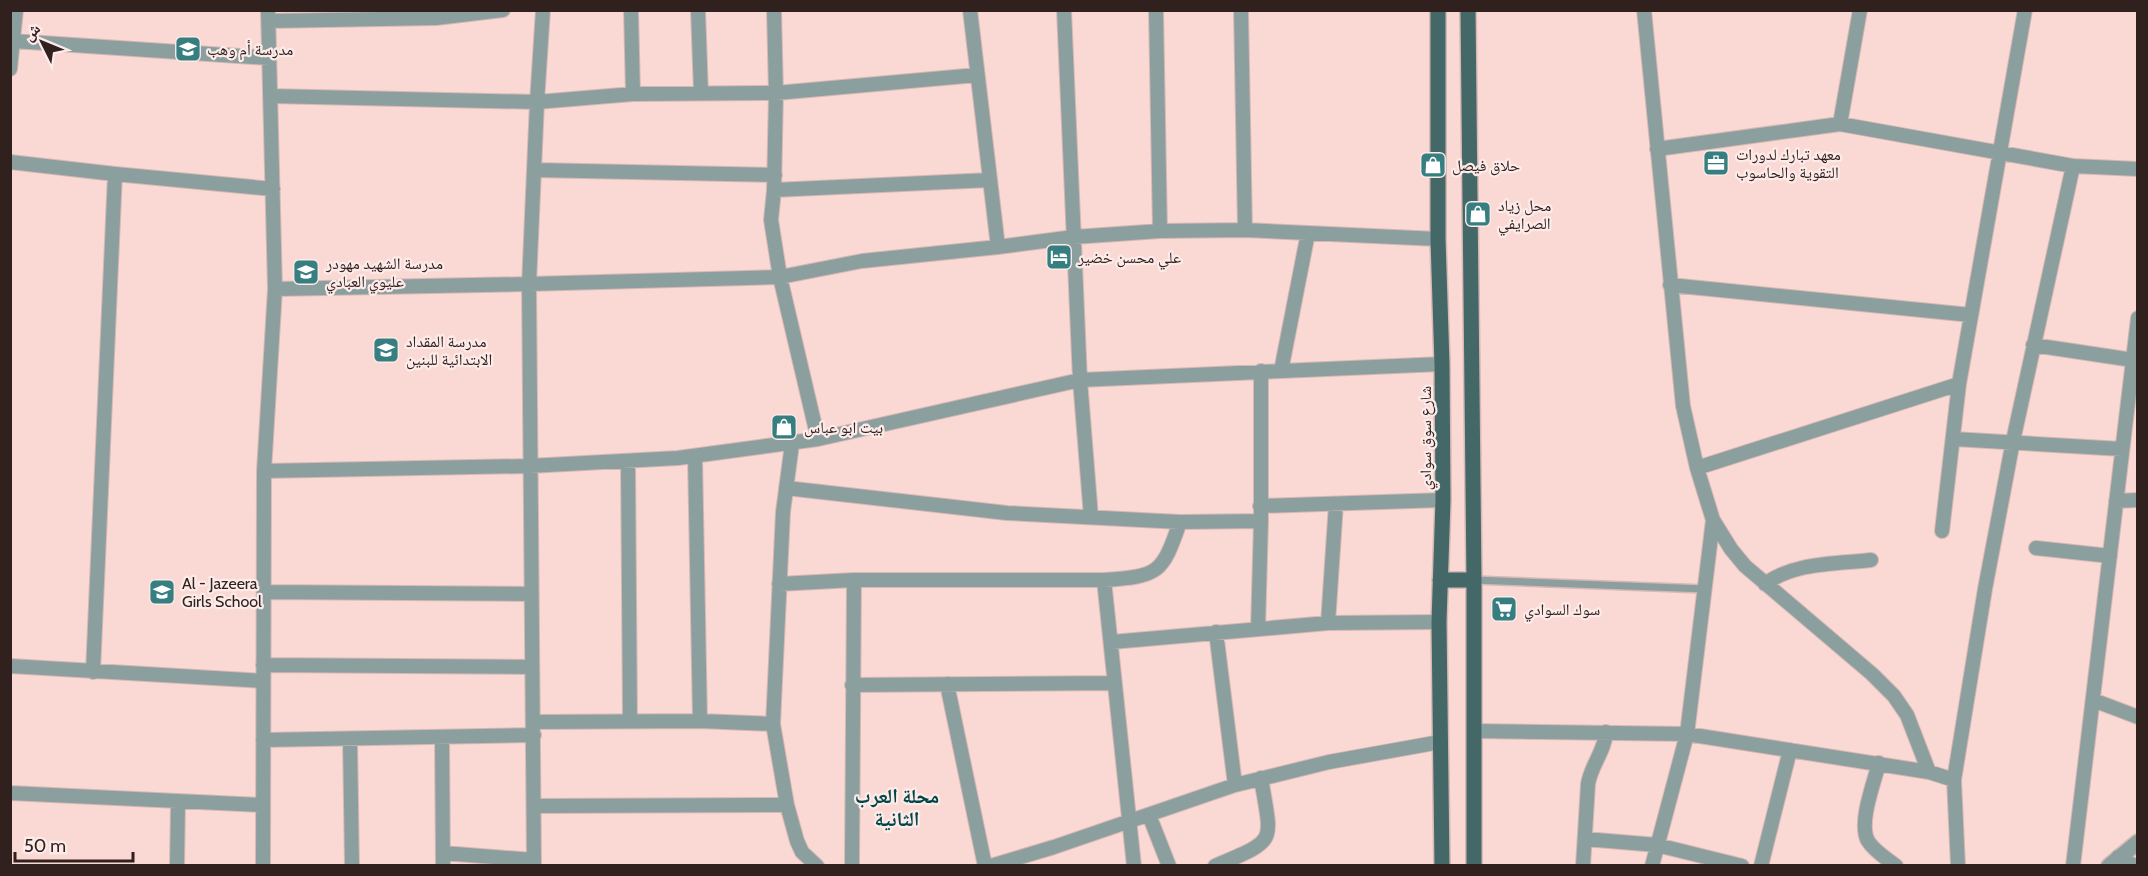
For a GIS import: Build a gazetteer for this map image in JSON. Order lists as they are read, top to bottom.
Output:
{
  "streets": {
    "main road": ["شارع سوق سوادي"]
  },
  "districts": ["محلة العرب الثانية"],
  "places": {
    "school or university": [
      "مدرسة أم وهب",
      "مدرسة الشهيد مهودر عليوي العبادي",
      "مدرسة المقداد الابتدائية للبنين",
      "Al - Jazeera Girls School"
    ],
    "office": ["معهد تبارك لدورات التقوية والحاسوب"],
    "shop": ["حلاق فيصل", "محل زياد الصرايفي", "بيت ابو عباس"],
    "hotel": ["علي محسن خضير"],
    "supermarket": ["سوك السوادي"]
  },
  "scale_bar": "50 m",
  "north": "top left"
}
